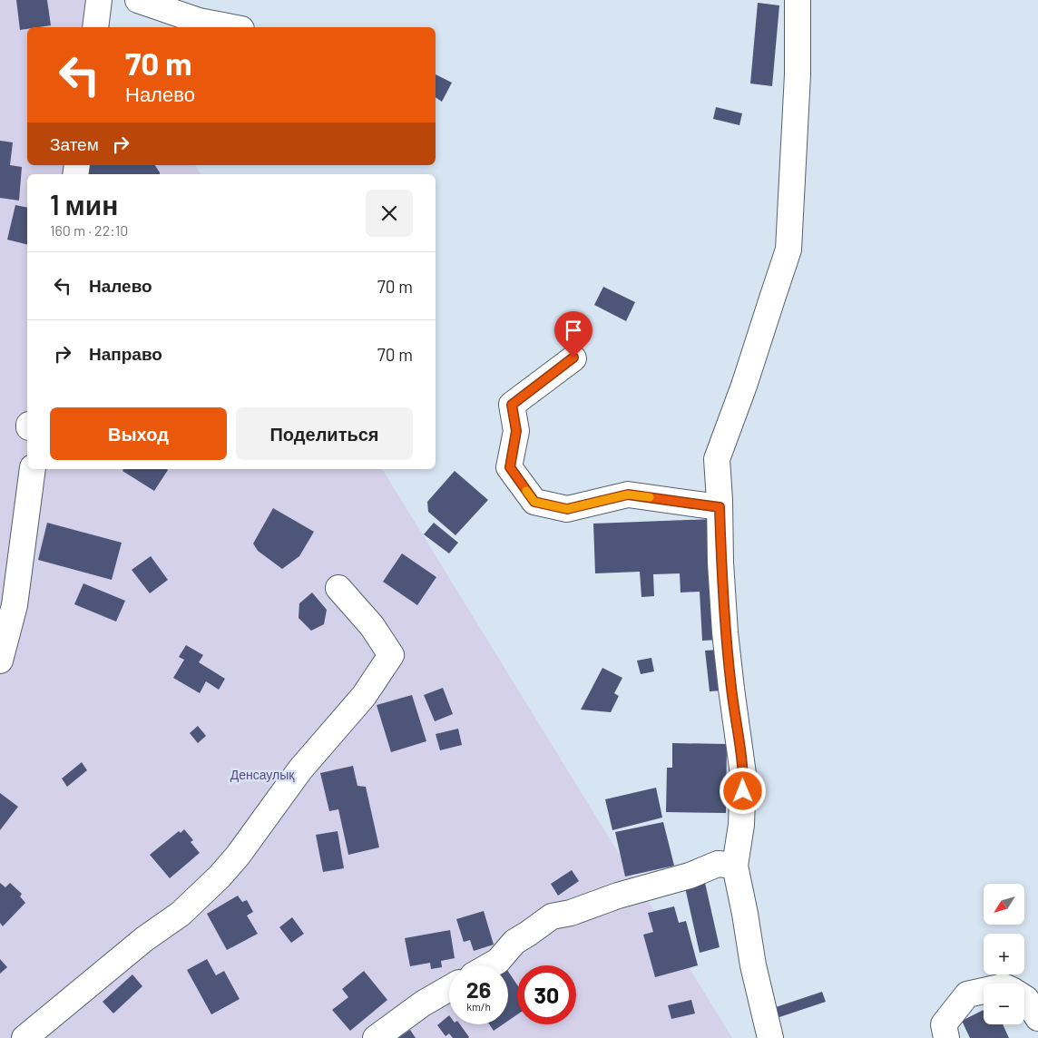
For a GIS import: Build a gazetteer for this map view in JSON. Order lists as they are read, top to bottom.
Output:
{
  "parks": ["Денсаулық"],
  "north": "bottom left",
  "page": {
    "turn": ["70 m", "Налево"],
    "then": "Затем",
    "heading": ["1 мин", "160 m · 22:10"],
    "list": [
      {
        "name": "Налево",
        "value": "70 m"
      },
      {
        "name": "Направо",
        "value": "70 m"
      }
    ],
    "buttons": ["Выход", "Поделиться"],
    "map_buttons": ["+", "−"],
    "speed": "26 km/h",
    "limit": "30"
  }
}
